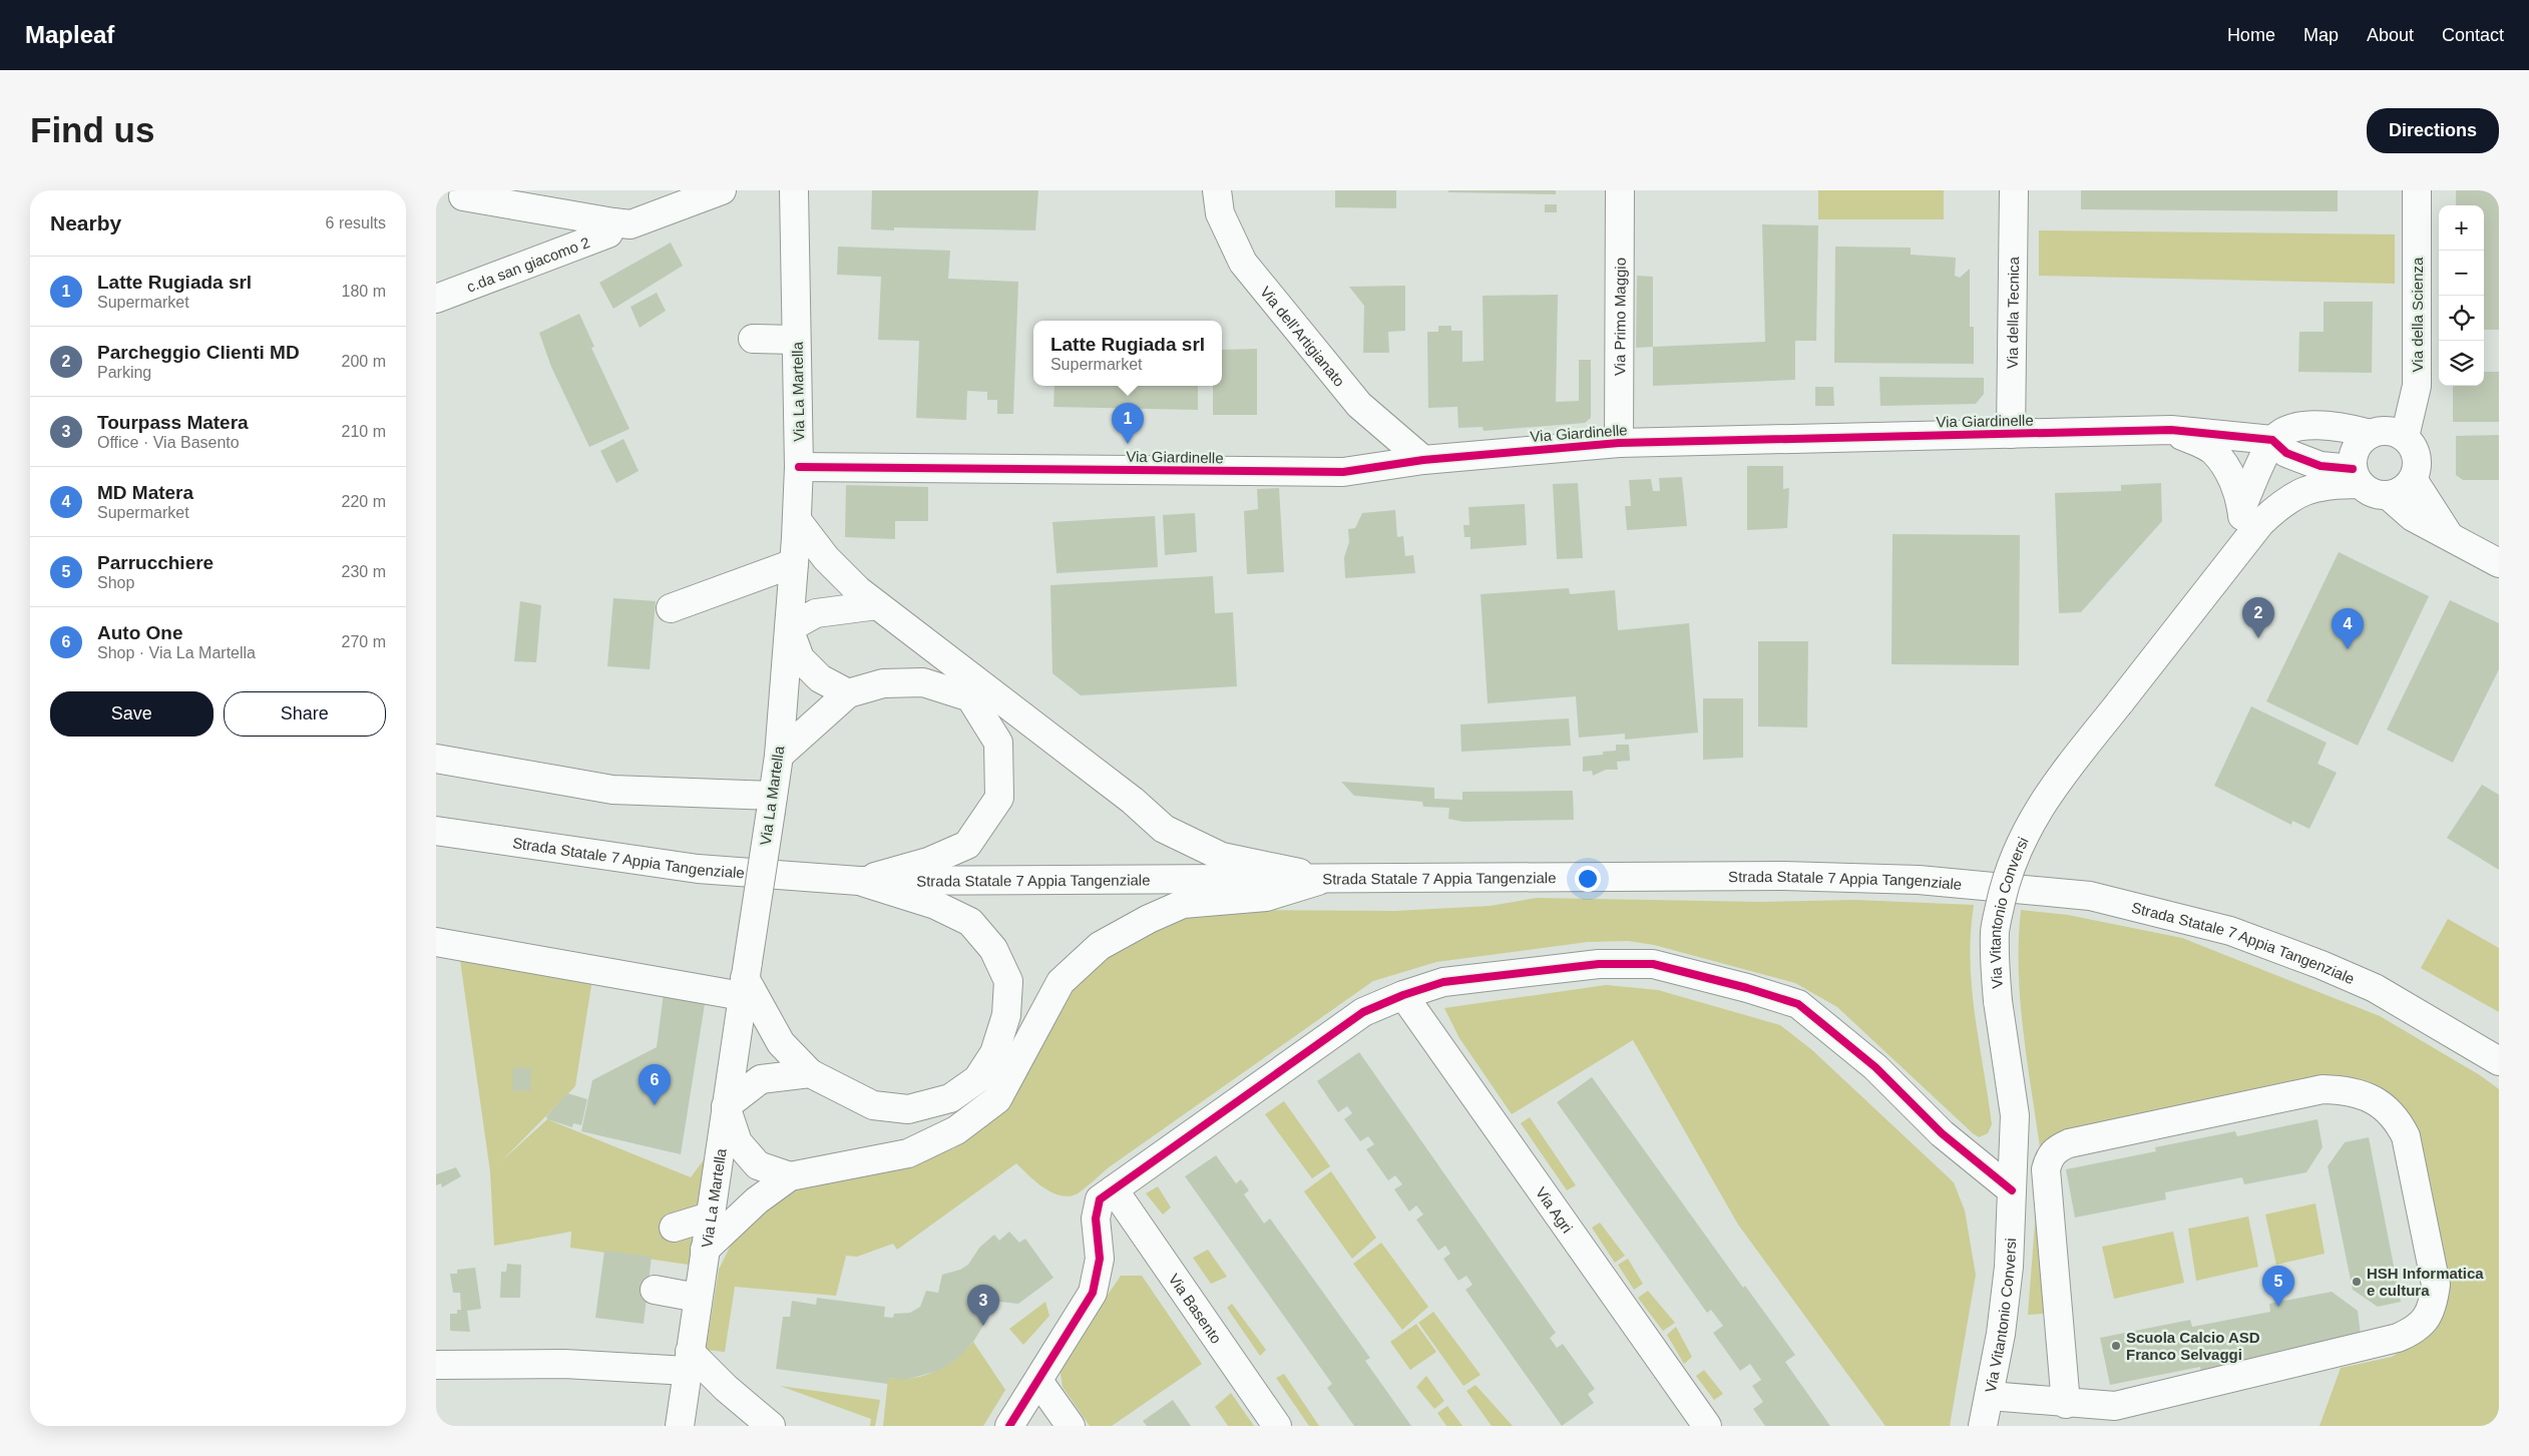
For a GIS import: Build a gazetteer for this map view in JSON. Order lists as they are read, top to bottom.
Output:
{
  "streets": {
    "main road": [
      "c.da san giacomo 2",
      "Via della Tecnica",
      "Via della Scienza",
      "Via Primo Maggio",
      "Via dell'Artigianato",
      "Via La Martella",
      "Via Giardinelle",
      "Strada Statale 7 Appia Tangenziale",
      "Via Vitantonio Conversi",
      "Via Agri",
      "Via Basento"
    ]
  },
  "crossings": [
    ["Via della Tecnica", "Via Giardinelle"],
    ["Via della Scienza", "Via Vitantonio Conversi"],
    ["Via Primo Maggio", "Via Giardinelle"],
    ["Via dell'Artigianato", "Via Giardinelle"],
    ["Via La Martella", "Via Giardinelle"],
    ["Via Giardinelle", "Via Vitantonio Conversi"]
  ],
  "places": ["HSH Informatica e cultura", "Scuola Calcio ASD Franco Selvaggi"],
  "page": {
    "header": "Mapleaf",
    "nav": [
      "Home",
      "Map",
      "About",
      "Contact"
    ],
    "buttons": [
      "Directions",
      ["Save", "Share"]
    ],
    "title": "Find us",
    "heading": ["Nearby", "6 results"],
    "map_buttons": ["+", "−"],
    "list": [
      {
        "mark": "1",
        "name": "Latte Rugiada srl",
        "note": "Supermarket",
        "value": "180 m"
      },
      {
        "mark": "2",
        "name": "Parcheggio Clienti MD",
        "note": "Parking",
        "value": "200 m"
      },
      {
        "mark": "3",
        "name": "Tourpass Matera",
        "note": "Office · Via Basento",
        "value": "210 m"
      },
      {
        "mark": "4",
        "name": "MD Matera",
        "note": "Supermarket",
        "value": "220 m"
      },
      {
        "mark": "5",
        "name": "Parrucchiere",
        "note": "Shop",
        "value": "230 m"
      },
      {
        "mark": "6",
        "name": "Auto One",
        "note": "Shop · Via La Martella",
        "value": "270 m"
      }
    ],
    "popup": ["Latte Rugiada srl", "Supermarket"],
    "pins": [
      "1",
      "2",
      "4",
      "6",
      "5",
      "3"
    ]
  }
}
